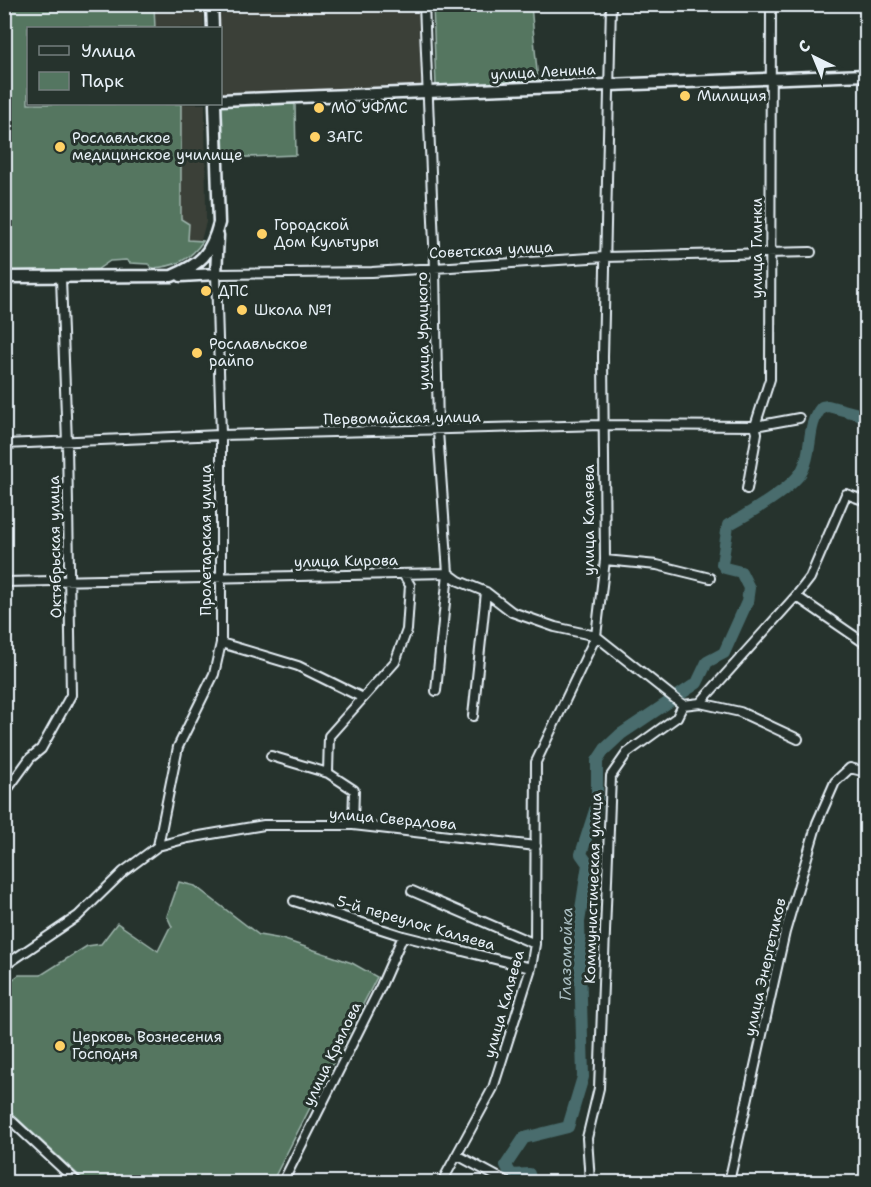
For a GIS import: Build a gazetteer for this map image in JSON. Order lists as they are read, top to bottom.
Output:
{
  "streets": {
    "main road": ["улица Ленина", "Советская улица", "Пролетарская улица"],
    "street": [
      "улица Глинки",
      "улица Урицкого",
      "Первомайская улица",
      "улица Каляева",
      "Октябрьская улица",
      "улица Кирова",
      "улица Свердлова",
      "Коммунистическая улица",
      "5-й переулок Каляева",
      "улица Энергетиков",
      "улица Крылова"
    ]
  },
  "crossings": [
    ["улица Ленина", "улица Глинки"],
    ["улица Ленина", "улица Урицкого"],
    ["улица Ленина", "улица Каляева"],
    ["улица Глинки", "Советская улица"],
    ["улица Глинки", "Первомайская улица"],
    ["Советская улица", "улица Урицкого"],
    ["Советская улица", "улица Каляева"],
    ["Советская улица", "Пролетарская улица"],
    ["Советская улица", "Октябрьская улица"],
    ["улица Урицкого", "Первомайская улица"],
    ["улица Урицкого", "улица Кирова"],
    ["Первомайская улица", "улица Каляева"],
    ["Первомайская улица", "Пролетарская улица"],
    ["Первомайская улица", "Октябрьская улица"],
    ["улица Каляева", "улица Кирова"],
    ["улица Каляева", "улица Свердлова"],
    ["улица Каляева", "5-й переулок Каляева"],
    ["Пролетарская улица", "улица Кирова"],
    ["Пролетарская улица", "улица Свердлова"],
    ["Октябрьская улица", "улица Кирова"],
    ["улица Кирова", "Коммунистическая улица"],
    ["5-й переулок Каляева", "улица Крылова"]
  ],
  "water": ["Глазомойка"],
  "places": [
    "Милиция",
    "МО УФМС",
    "ЗАГС",
    "Рославльское медицинское училище",
    "Городской Дом Культуры",
    "ДПС",
    "Школа №1",
    "Рославльское райпо",
    "Церковь Вознесения Господня"
  ],
  "legend": ["Улица", "Парк"],
  "north": "top left"
}
